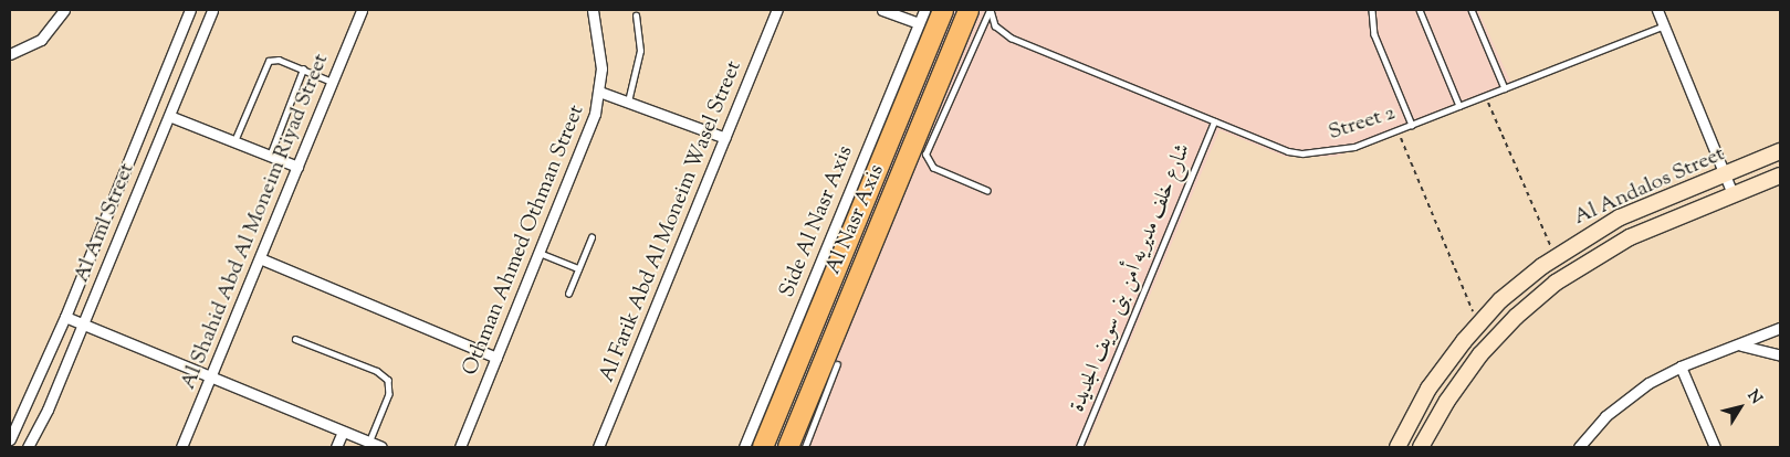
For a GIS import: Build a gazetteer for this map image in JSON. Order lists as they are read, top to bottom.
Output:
{
  "streets": {
    "highway": ["Al Nasr Axis"],
    "street": [
      "Al Andalos Street",
      "Al Shahid Abd Al Moneim Riyad Street",
      "Al Farik Abd Al Moneim Wasel Street",
      "Side Al Nasr Axis",
      "Al Aml Street",
      "Othman Ahmed Othman Street"
    ],
    "lane": ["Street 2", "شارع خلف مديريه أمن بنى سويف الجديدة"]
  },
  "crossings": [
    ["Street 2", "شارع خلف مديريه أمن بنى سويف الجديدة"]
  ],
  "north": "top right"
}
